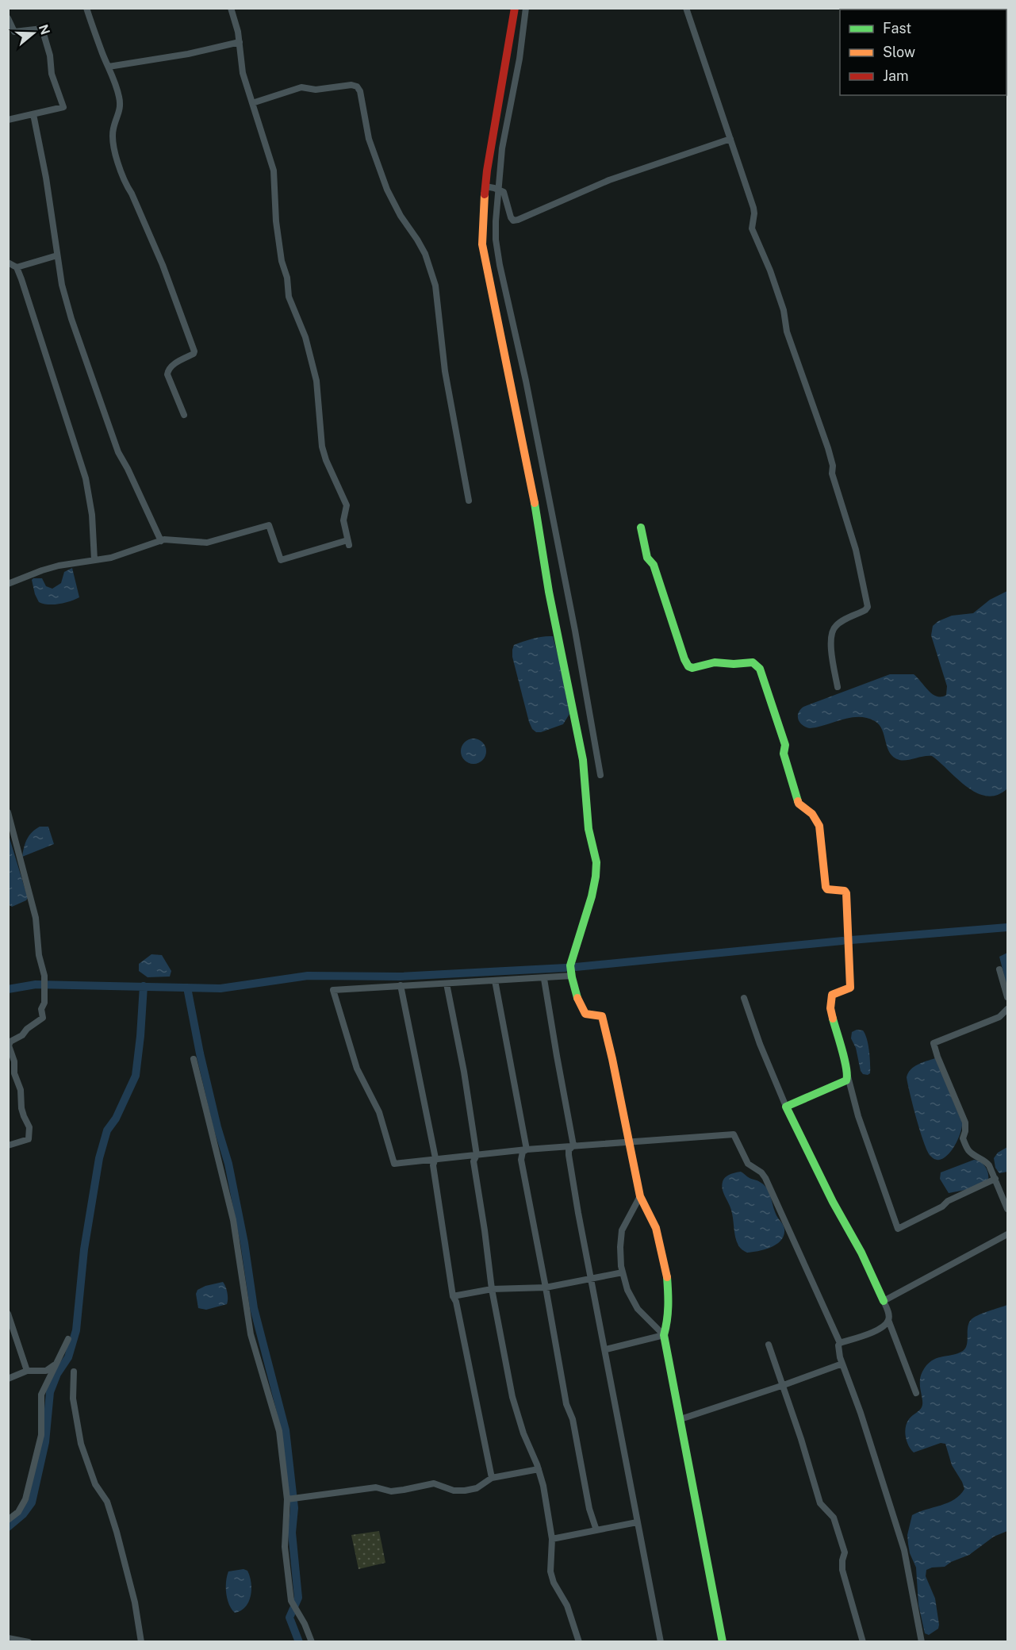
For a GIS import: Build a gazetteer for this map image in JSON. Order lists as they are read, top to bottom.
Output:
{
  "legend": ["Fast", "Slow", "Jam"],
  "north": "right"
}
